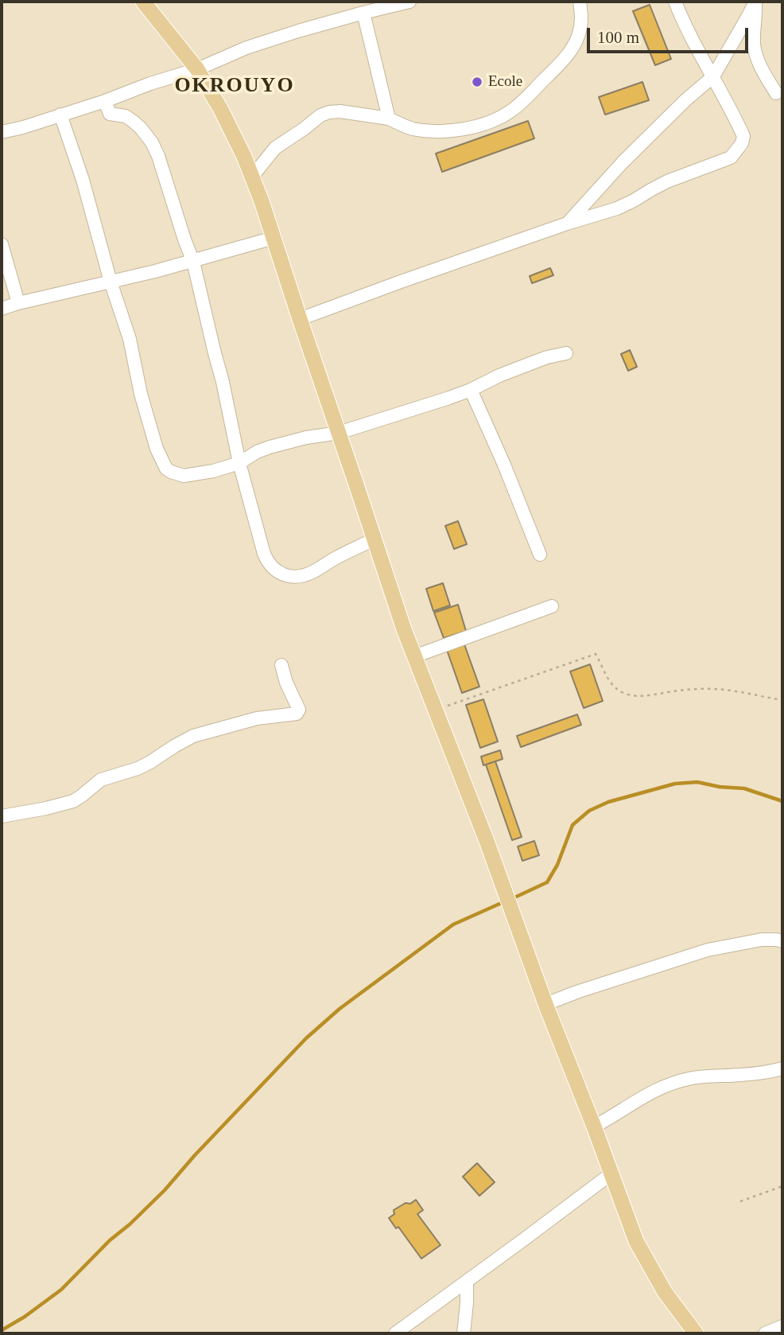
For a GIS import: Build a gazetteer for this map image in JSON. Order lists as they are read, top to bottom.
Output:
{
  "districts": ["OKROUYO"],
  "places": ["Ecole"],
  "scale_bar": "100 m"
}
